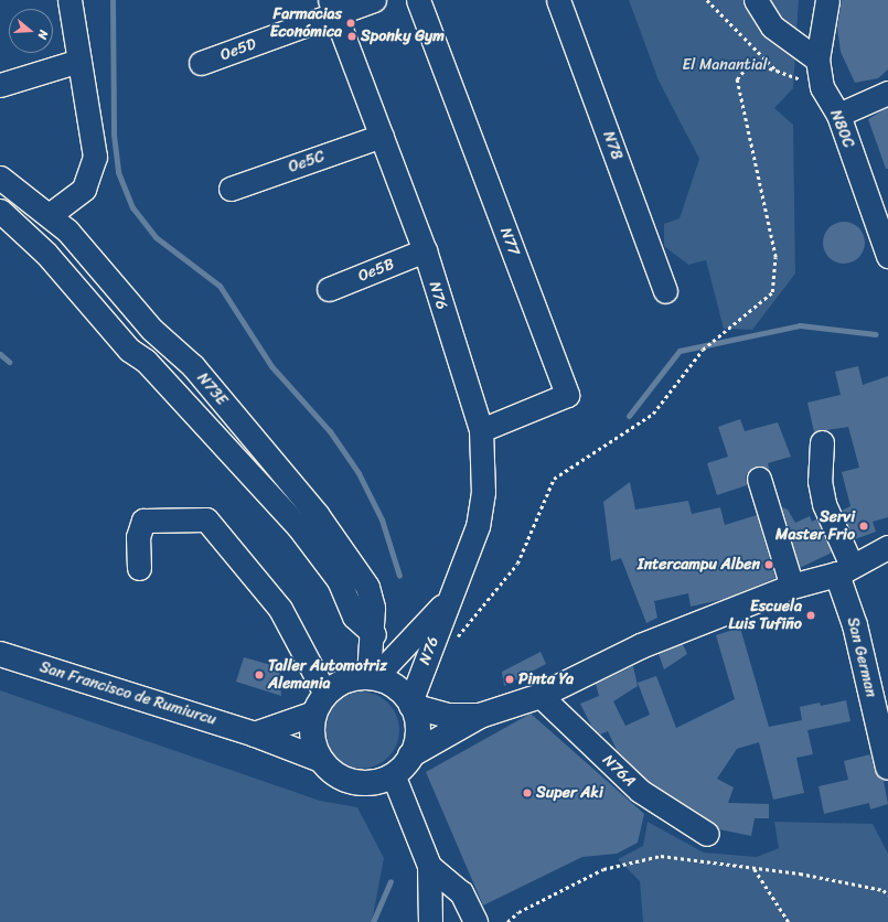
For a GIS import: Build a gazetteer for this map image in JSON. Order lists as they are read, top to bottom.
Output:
{
  "streets": {
    "main road": ["San German", "San Francisco de Rumiurcu"],
    "street": [
      "Oe5D",
      "N80C",
      "N78",
      "Oe5C",
      "N77",
      "Oe5B",
      "N76",
      "N73E",
      "N76A"
    ]
  },
  "crossings": [
    ["Oe5D", "N76"],
    ["Oe5C", "N76"],
    ["N77", "N76"],
    ["Oe5B", "N76"],
    ["N76", "N73E"],
    ["N76", "San Francisco de Rumiurcu"],
    ["N73E", "San Francisco de Rumiurcu"]
  ],
  "parks": ["El Manantial"],
  "places": [
    "Farmacias Económica",
    "Sponky Gym",
    "Servi Master Frio",
    "Intercampu Alben",
    "Escuela Luis Tufiño",
    "Taller Automotriz Alemania",
    "Pinta Ya",
    "Super Aki"
  ],
  "north": "right"
}
